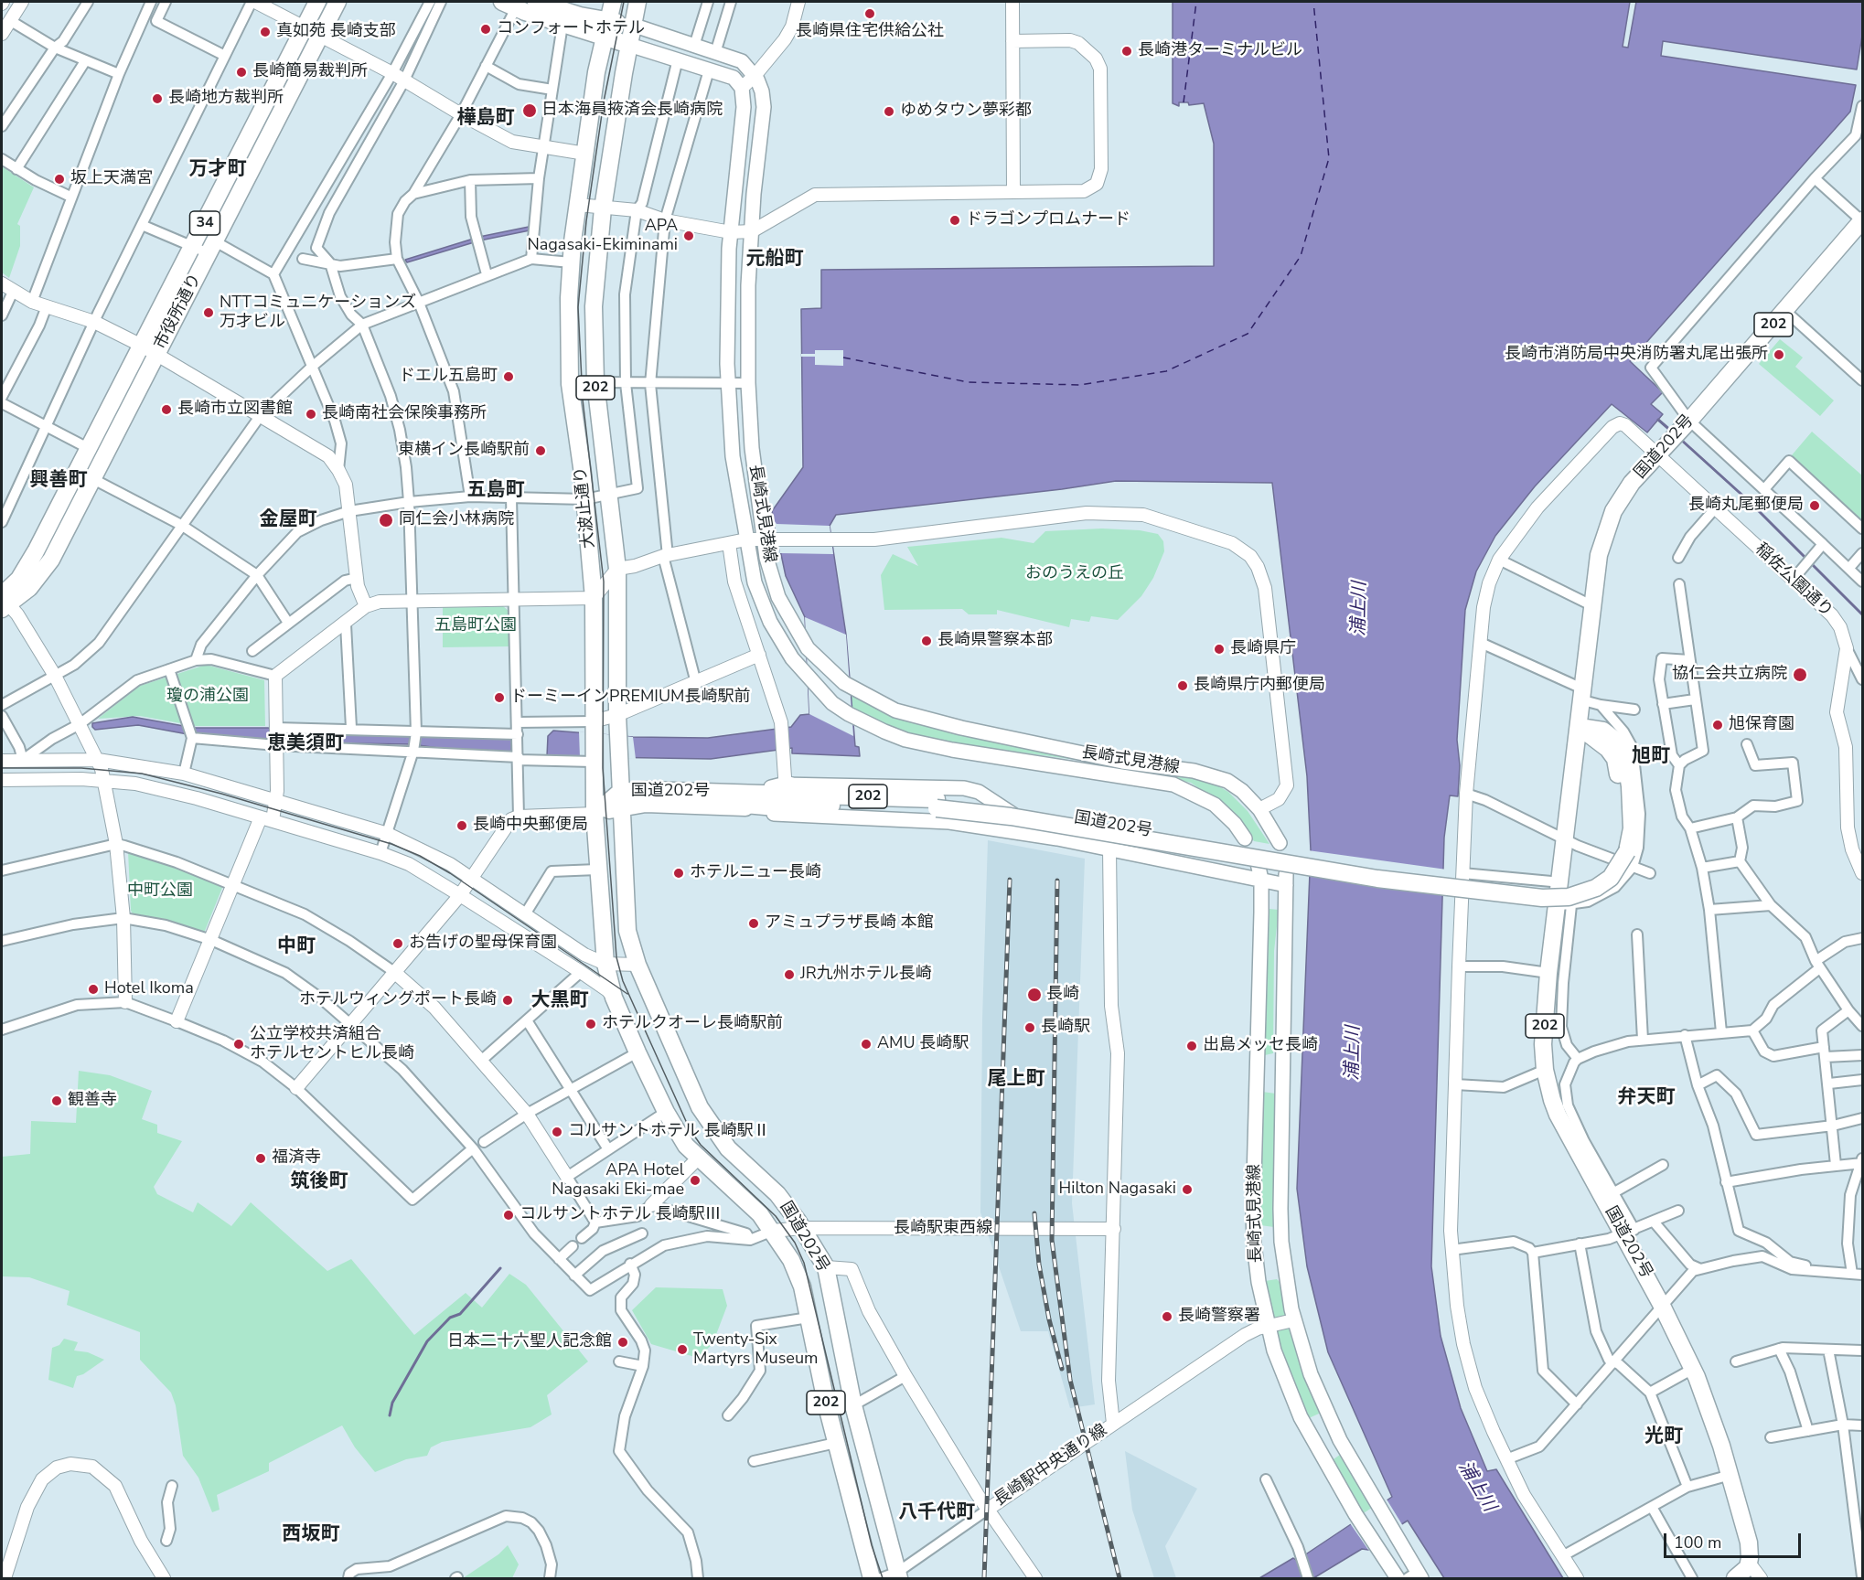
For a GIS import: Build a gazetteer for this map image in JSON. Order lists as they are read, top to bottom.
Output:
{
  "streets": {
    "highway": [
      "34",
      "市役所通り",
      "202",
      "国道202号",
      "大波止通り"
    ],
    "main road": ["長崎式見港線"],
    "street": ["稲佐公園通り", "長崎駅東西線", "長崎駅中央通り線"]
  },
  "crossings": [
    ["国道202号", "大波止通り"],
    ["国道202号", "長崎式見港線"],
    ["国道202号", "稲佐公園通り"],
    ["国道202号", "長崎駅東西線"],
    ["長崎式見港線", "長崎駅中央通り線"]
  ],
  "districts": [
    "樺島町",
    "万才町",
    "元船町",
    "興善町",
    "五島町",
    "金屋町",
    "恵美須町",
    "旭町",
    "中町",
    "大黒町",
    "尾上町",
    "弁天町",
    "筑後町",
    "光町",
    "八千代町",
    "西坂町"
  ],
  "water": ["浦上川"],
  "parks": [
    "おのうえの丘",
    "五島町公園",
    "瓊の浦公園",
    "中町公園"
  ],
  "places": [
    "長崎県住宅供給公社",
    "コンフォートホテル",
    "真如苑 長崎支部",
    "長崎港ターミナルビル",
    "長崎簡易裁判所",
    "長崎地方裁判所",
    "日本海員掖済会長崎病院",
    "ゆめタウン夢彩都",
    "坂上天満宮",
    "ドラゴンプロムナード",
    "APA Nagasaki-Ekiminami",
    "NTTコミュニケーションズ 万才ビル",
    "長崎市消防局中央消防署丸尾出張所",
    "ドエル五島町",
    "長崎市立図書館",
    "長崎南社会保険事務所",
    "東横イン長崎駅前",
    "長崎丸尾郵便局",
    "同仁会小林病院",
    "長崎県警察本部",
    "長崎県庁",
    "協仁会共立病院",
    "長崎県庁内郵便局",
    "ドーミーインPREMIUM長崎駅前",
    "旭保育園",
    "長崎中央郵便局",
    "ホテルニュー長崎",
    "アミュプラザ長崎 本館",
    "お告げの聖母保育園",
    "JR九州ホテル長崎",
    "Hotel Ikoma",
    "長崎",
    "ホテルウィングポート長崎",
    "ホテルクオーレ長崎駅前",
    "長崎駅",
    "公立学校共済組合 ホテルセントヒル長崎",
    "AMU 長崎駅",
    "出島メッセ長崎",
    "観善寺",
    "コルサントホテル 長崎駅Ⅱ",
    "福済寺",
    "APA Hotel Nagasaki Eki-mae",
    "Hilton Nagasaki",
    "コルサントホテル 長崎駅Ⅲ",
    "長崎警察署",
    "日本二十六聖人記念館",
    "Twenty-Six Martyrs Museum"
  ],
  "scale_bar": "100 m"
}
